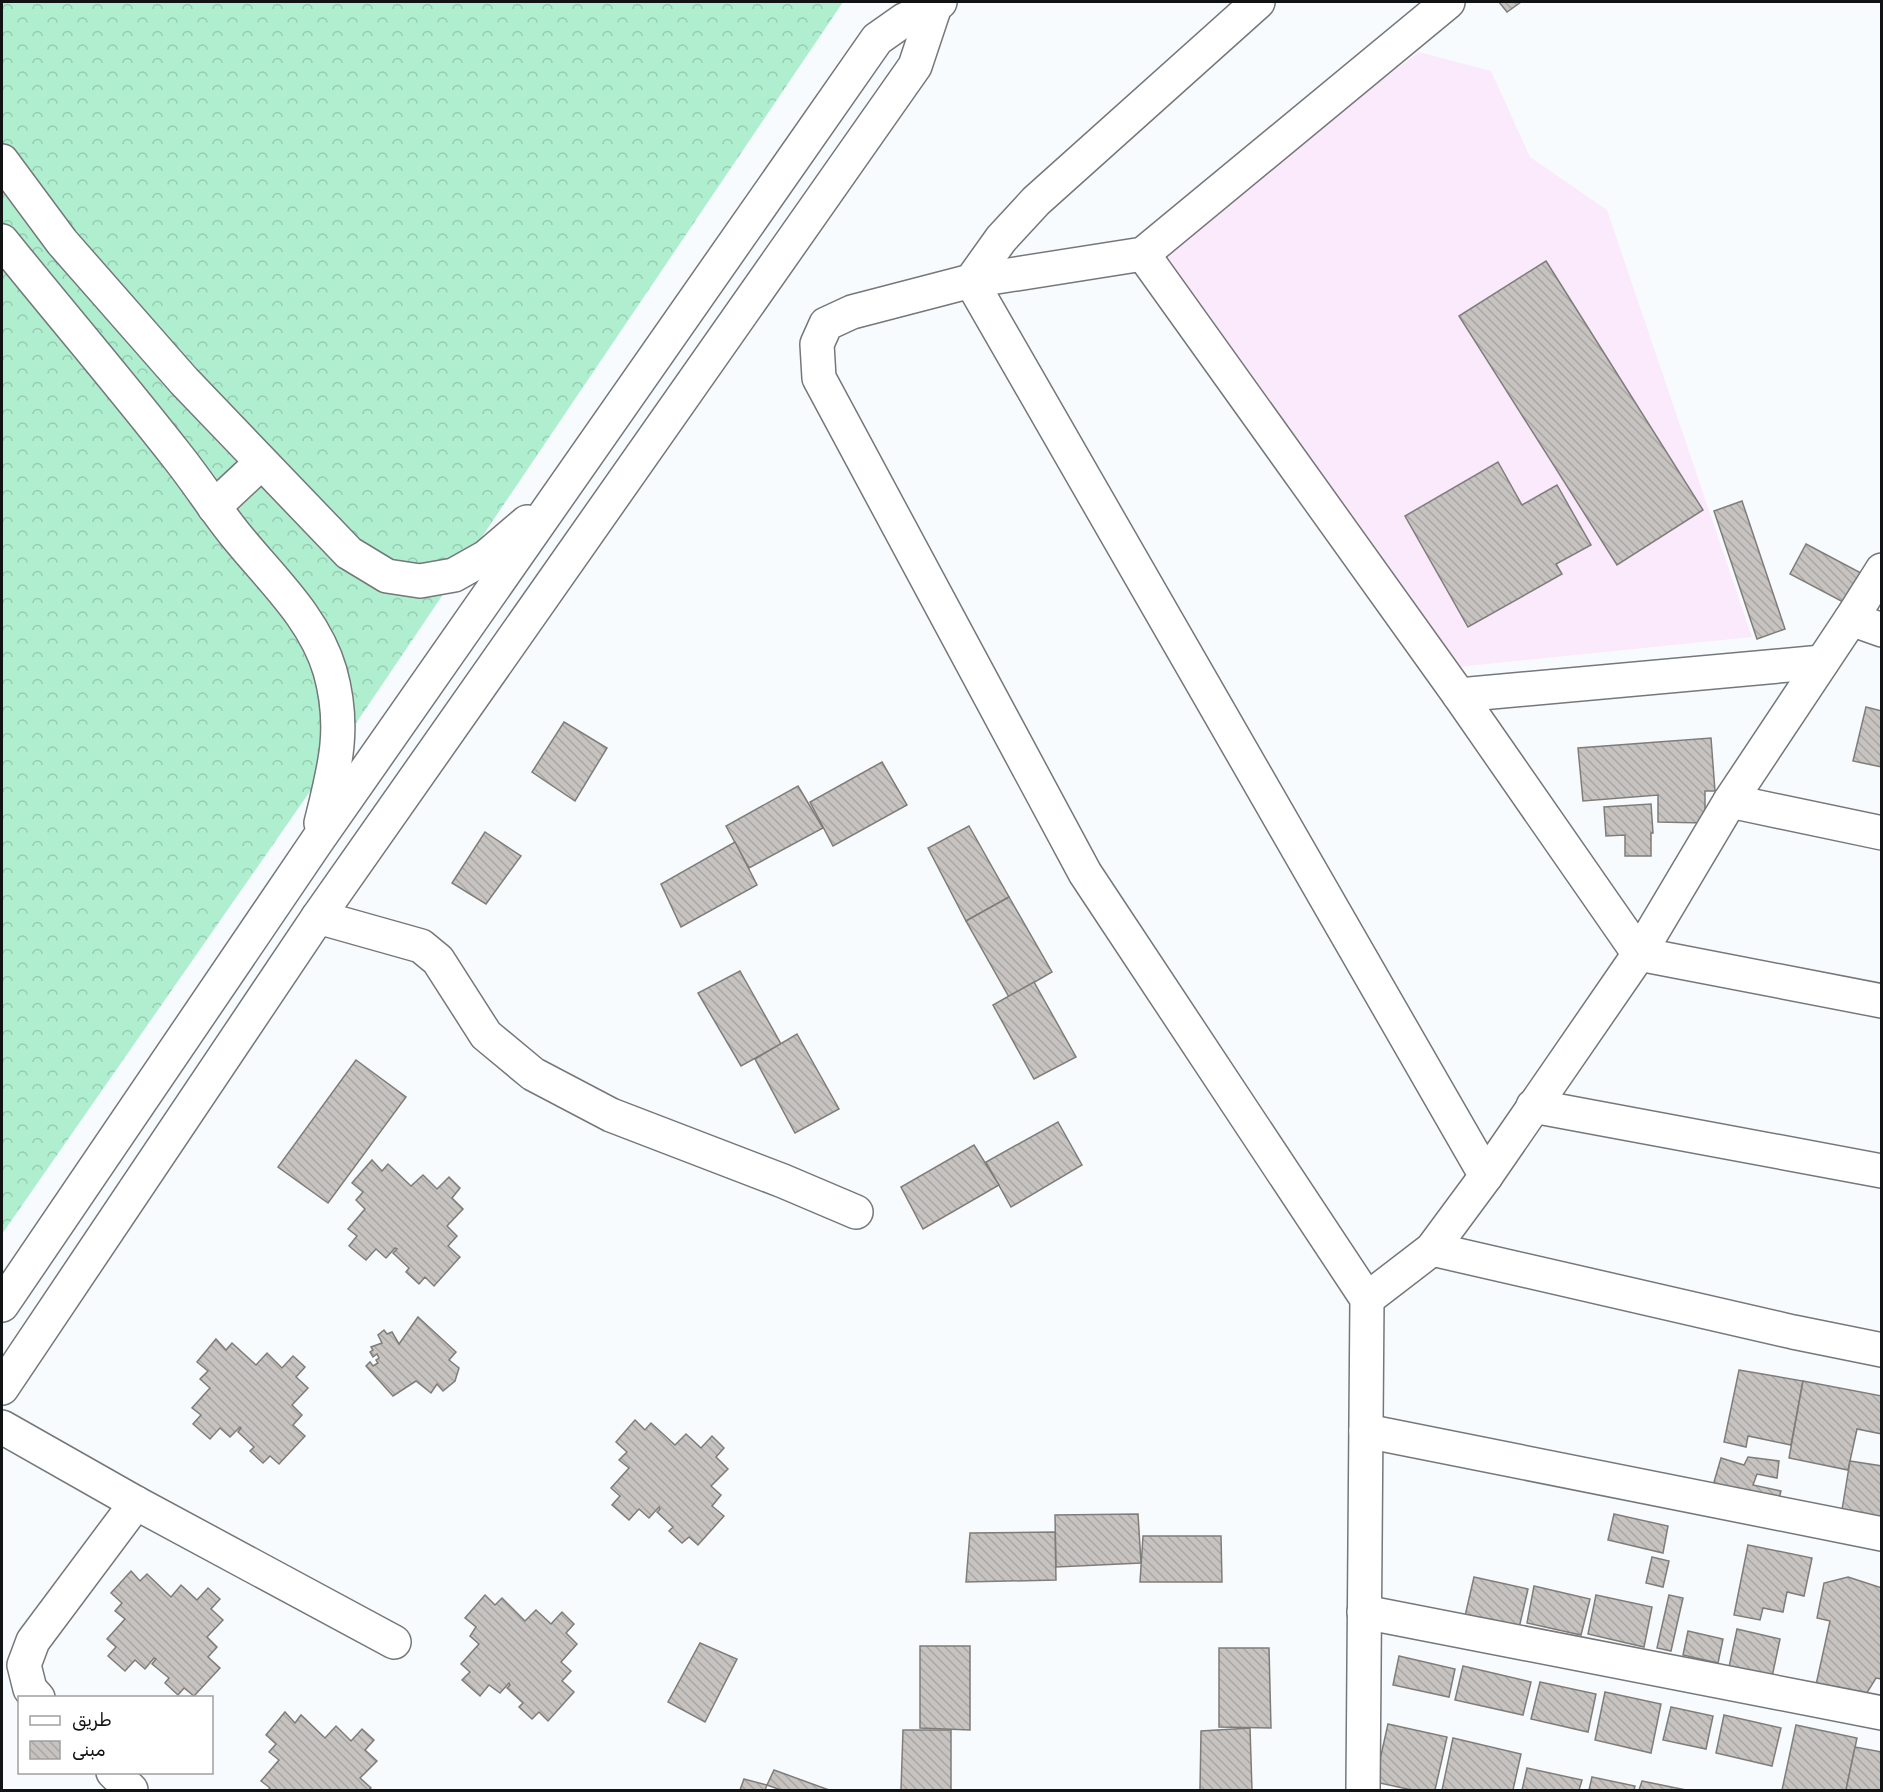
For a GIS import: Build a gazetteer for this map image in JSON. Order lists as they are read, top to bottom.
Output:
{
  "legend": ["طريق", "مبنى"]
}
